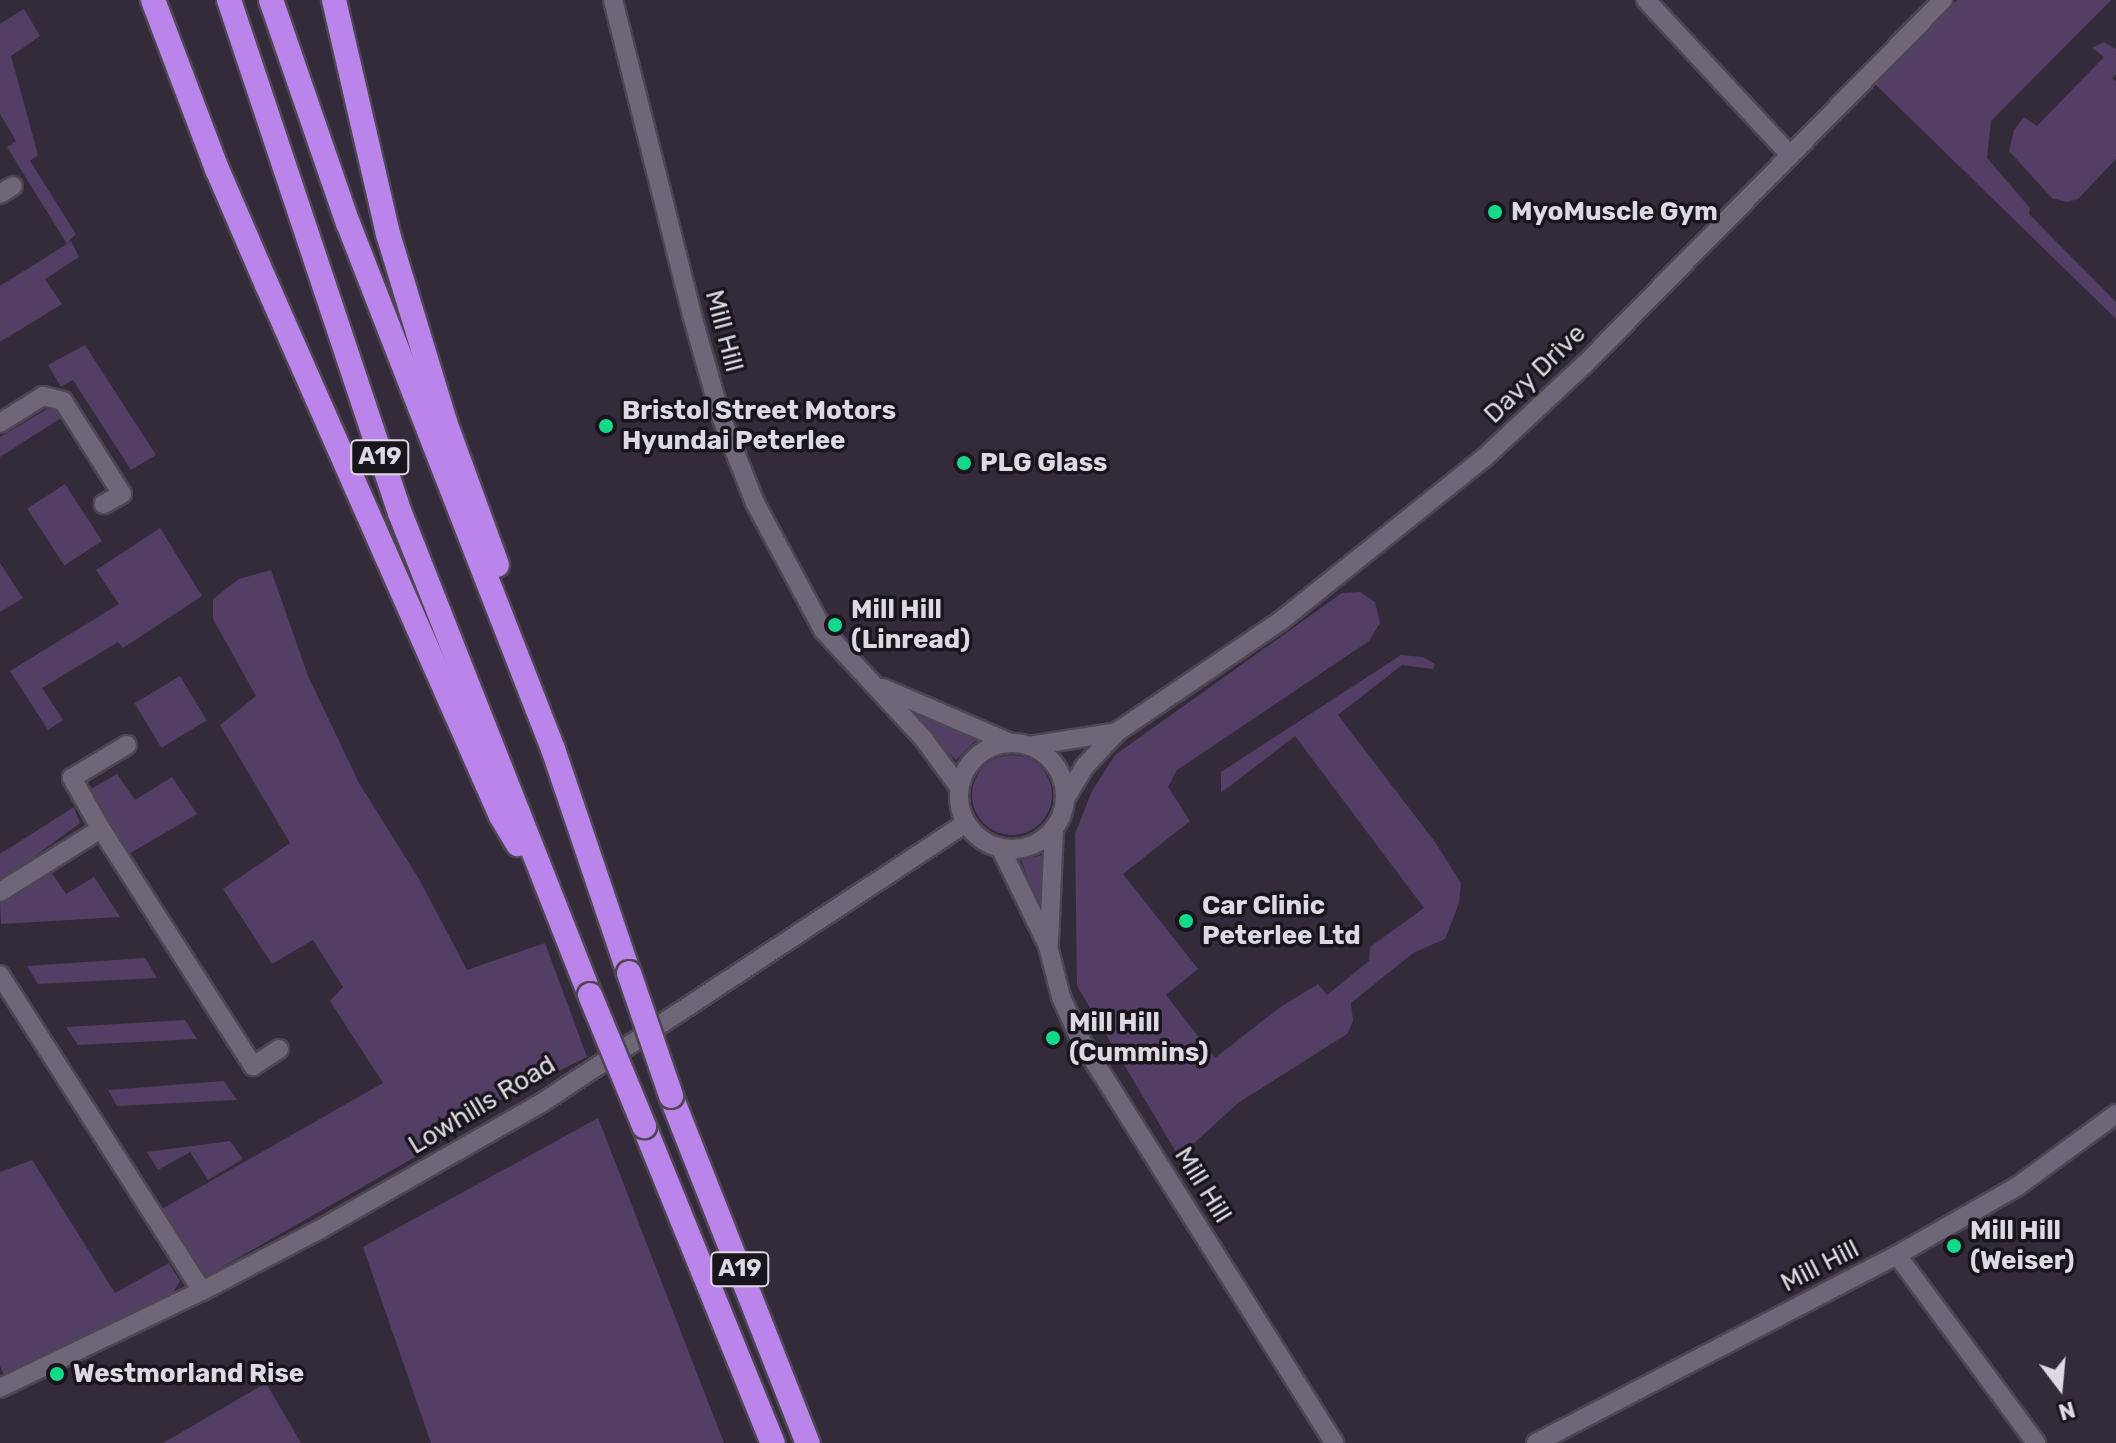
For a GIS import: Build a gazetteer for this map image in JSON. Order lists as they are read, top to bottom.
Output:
{
  "streets": {
    "highway": ["A19"],
    "street": ["Mill Hill", "Davy Drive", "Lowhills Road"]
  },
  "crossings": [
    ["Mill Hill", "Davy Drive"],
    ["Mill Hill", "Lowhills Road"],
    ["Davy Drive", "Lowhills Road"]
  ],
  "places": [
    "MyoMuscle Gym",
    "Bristol Street Motors Hyundai Peterlee",
    "PLG Glass",
    "Mill Hill (Linread)",
    "Car Clinic Peterlee Ltd",
    "Mill Hill (Cummins)",
    "Mill Hill (Weiser)",
    "Westmorland Rise"
  ],
  "north": "bottom"
}
